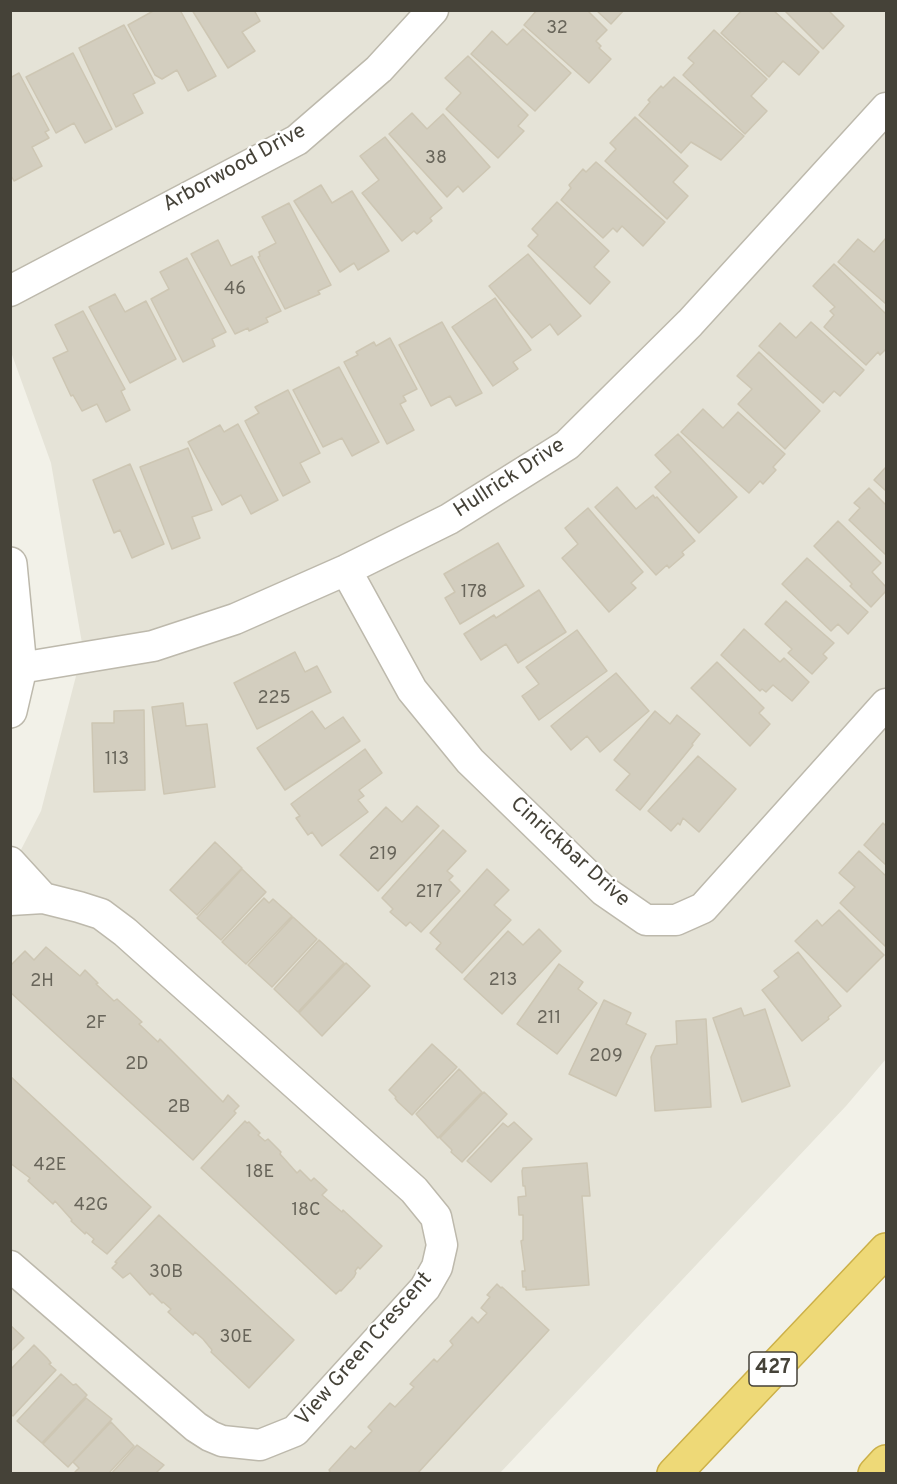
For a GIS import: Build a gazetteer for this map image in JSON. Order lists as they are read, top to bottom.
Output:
{
  "streets": {
    "highway": ["427"],
    "street": [
      "Arborwood Drive",
      "Hullrick Drive",
      "Cinrickbar Drive",
      "View Green Crescent"
    ]
  },
  "crossings": [
    ["Hullrick Drive", "Cinrickbar Drive"]
  ],
  "house_numbers": [
    "32",
    "38",
    "46",
    "178",
    "225",
    "113",
    "219",
    "217",
    "213",
    "2H",
    "211",
    "2F",
    "209",
    "2D",
    "2B",
    "42E",
    "18E",
    "42G",
    "18C",
    "30B",
    "30E"
  ]
}
